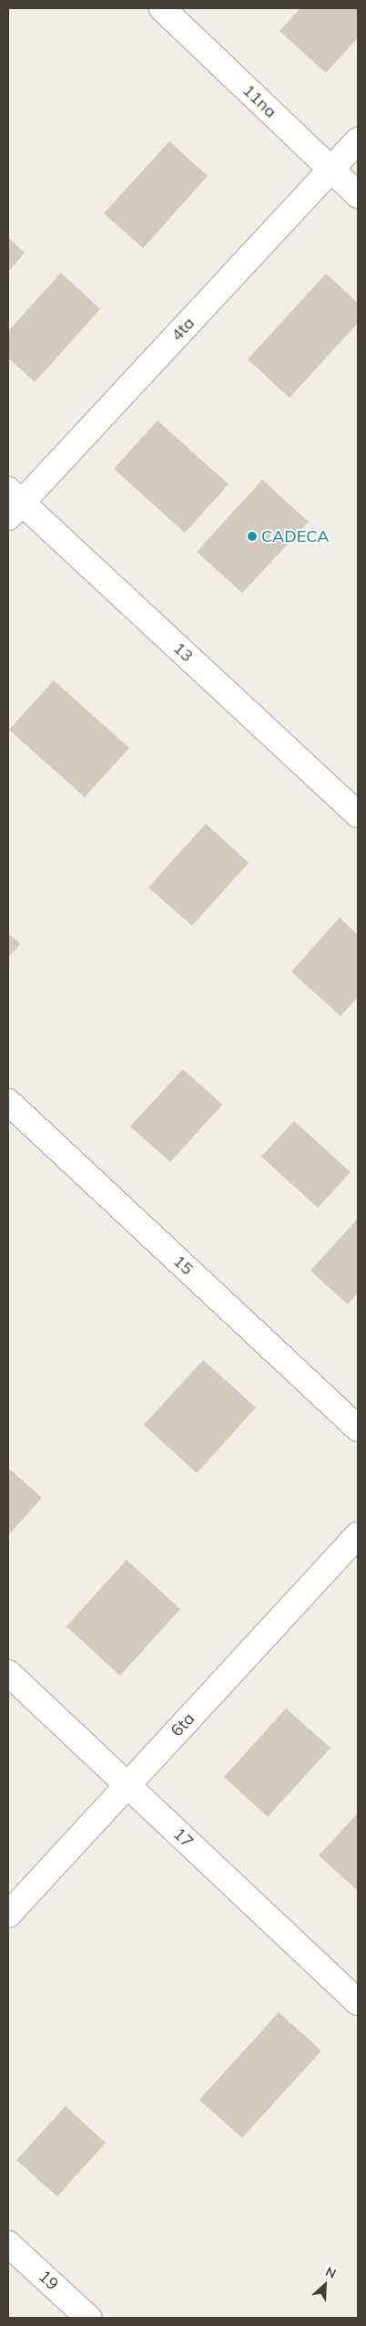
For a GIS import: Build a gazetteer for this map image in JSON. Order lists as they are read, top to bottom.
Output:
{
  "streets": {
    "street": [
      "11na",
      "4ta",
      "13",
      "15",
      "6ta",
      "17",
      "19"
    ]
  },
  "crossings": [
    ["11na", "4ta"],
    ["4ta", "13"],
    ["6ta", "17"]
  ],
  "places": ["CADECA"],
  "north": "top right"
}
